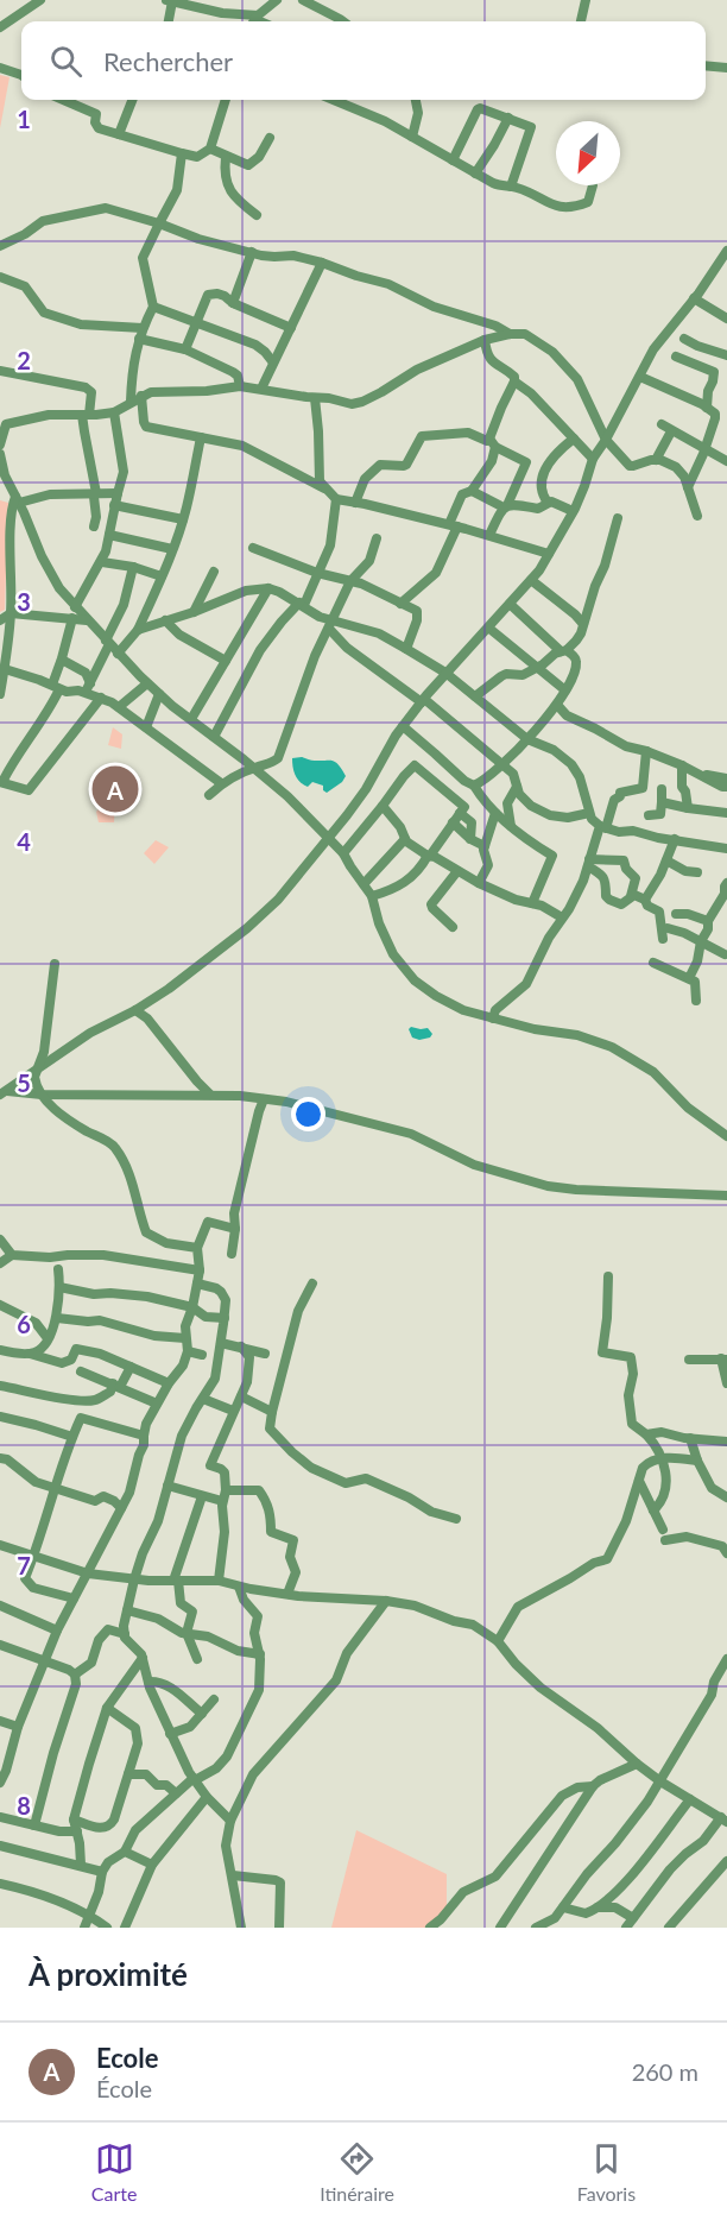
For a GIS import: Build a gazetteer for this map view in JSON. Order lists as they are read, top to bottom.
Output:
{
  "north": "bottom left",
  "page": {
    "search": "Rechercher",
    "pins": "A",
    "heading": "À proximité",
    "list": [
      {
        "mark": "A",
        "name": "Ecole",
        "note": "École",
        "value": "260 m"
      }
    ],
    "nav": ["Carte", "Itinéraire", "Favoris"]
  },
  "grid": {
    "rows": [
      "1",
      "2",
      "3",
      "4",
      "5",
      "6",
      "7",
      "8"
    ]
  }
}
